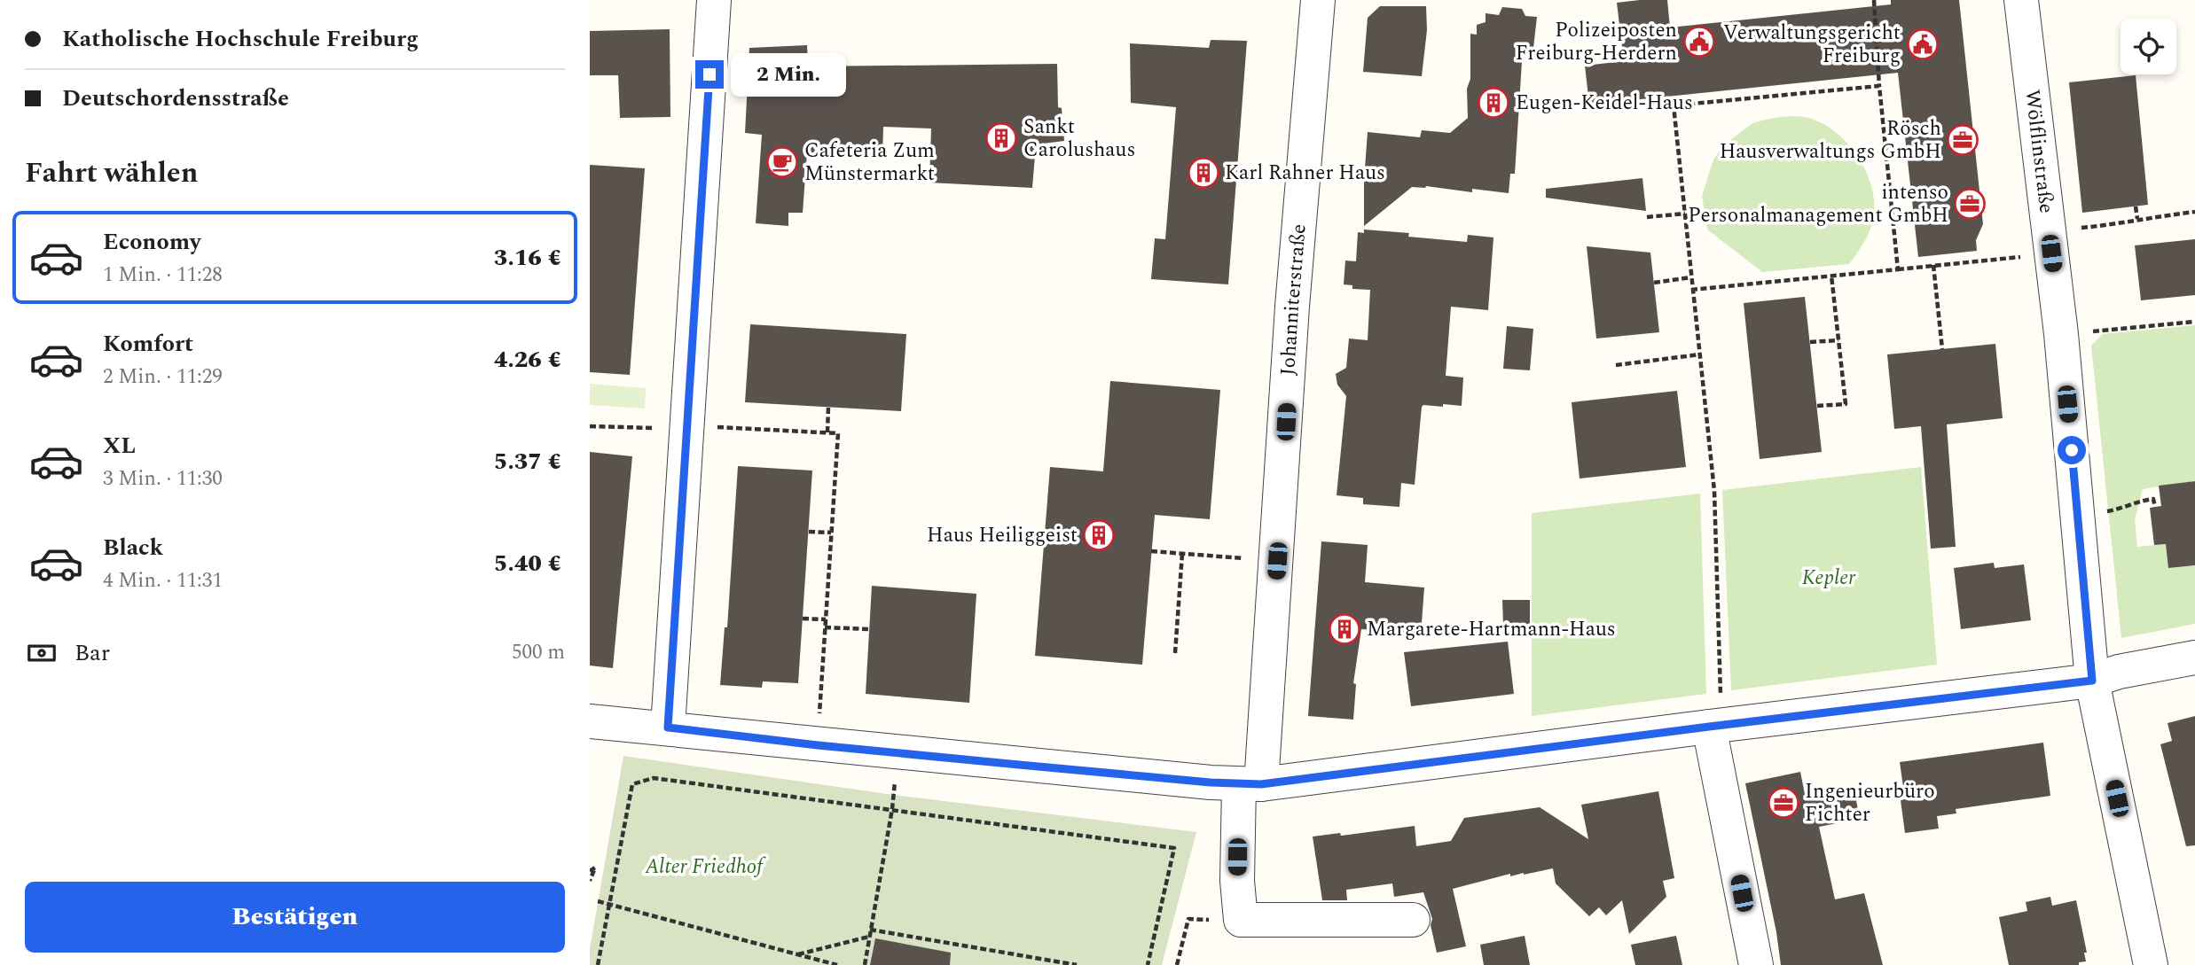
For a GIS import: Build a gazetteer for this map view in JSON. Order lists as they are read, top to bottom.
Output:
{
  "streets": {
    "street": ["Wölflinstraße", "Johanniterstraße"]
  },
  "parks": ["Kepler", "Alter Friedhof"],
  "places": {
    "public building": ["Polizeiposten Freiburg-Herdern", "Verwaltungsgericht Freiburg"],
    "building": [
      "Eugen-Keidel-Haus",
      "Sankt Carolushaus",
      "Karl Rahner Haus",
      "Haus Heiliggeist",
      "Margarete-Hartmann-Haus"
    ],
    "office": ["Rösch Hausverwaltungs GmbH", "intenso Personalmanagement GmbH", "Ingenieurbüro Fichter"],
    "cafe": ["Cafeteria Zum Münstermarkt"]
  },
  "page": {
    "banner": ["Katholische Hochschule Freiburg", "Deutschordensstraße"],
    "bubble": "2 Min.",
    "heading": "Fahrt wählen",
    "list": [
      {
        "name": "Economy",
        "note": "1 Min. · 11:28",
        "value": "3.16 €"
      },
      {
        "name": "Komfort",
        "note": "2 Min. · 11:29",
        "value": "4.26 €"
      },
      {
        "name": "XL",
        "note": "3 Min. · 11:30",
        "value": "5.37 €"
      },
      {
        "name": "Black",
        "note": "4 Min. · 11:31",
        "value": "5.40 €"
      }
    ],
    "pay": ["Bar", "500 m"],
    "buttons": "Bestätigen"
  }
}
